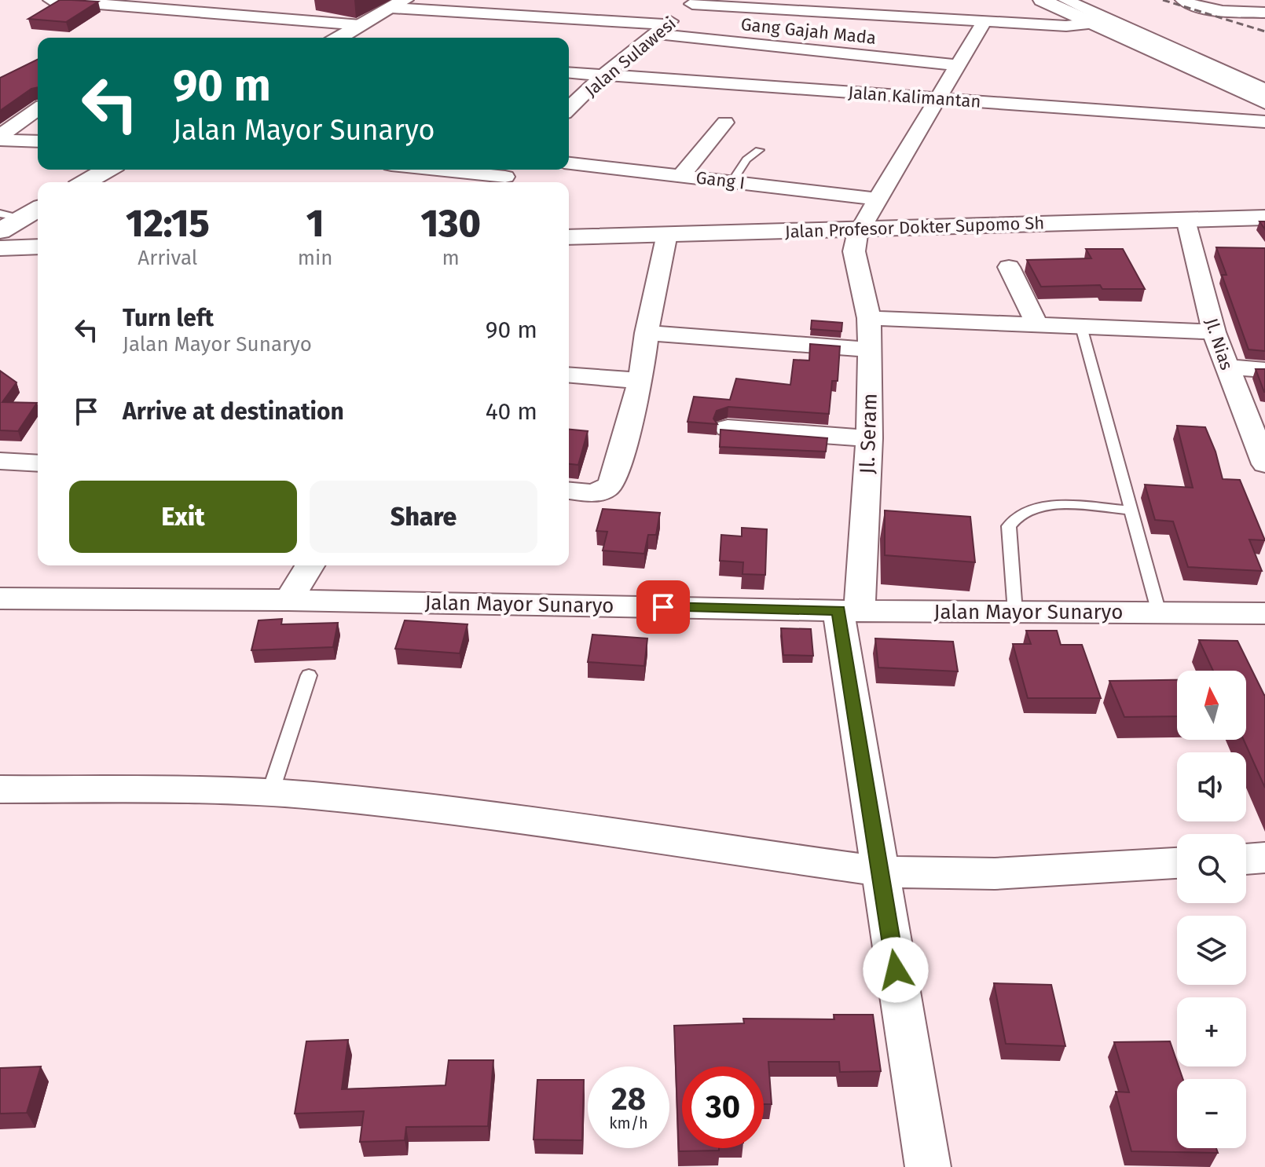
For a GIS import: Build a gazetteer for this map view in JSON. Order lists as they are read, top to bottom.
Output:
{
  "streets": {
    "street": [
      "Gang Gajah Mada",
      "Jalan Sulawesi",
      "Jalan Kalimantan",
      "Gang I",
      "Jalan Profesor Dokter Supomo Sh",
      "Jl. Nias",
      "Jl. Seram",
      "Jalan Mayor Sunaryo"
    ]
  },
  "crossings": [
    ["Gang Gajah Mada", "Jalan Sulawesi"],
    ["Jalan Sulawesi", "Jalan Kalimantan"],
    ["Jalan Profesor Dokter Supomo Sh", "Jl. Nias"],
    ["Jalan Profesor Dokter Supomo Sh", "Jl. Seram"],
    ["Jl. Seram", "Jalan Mayor Sunaryo"]
  ],
  "north": "top",
  "page": {
    "turn": ["90 m", "Jalan Mayor Sunaryo"],
    "eta": [
      "12:15",
      "Arrival",
      "1",
      "min",
      "130",
      "m"
    ],
    "list": [
      {
        "name": "Turn left",
        "note": "Jalan Mayor Sunaryo",
        "value": "90 m"
      },
      {
        "name": "Arrive at destination",
        "value": "40 m"
      }
    ],
    "buttons": ["Exit", "Share"],
    "map_buttons": ["+", "−"],
    "speed": "28 km/h",
    "limit": "30"
  }
}
